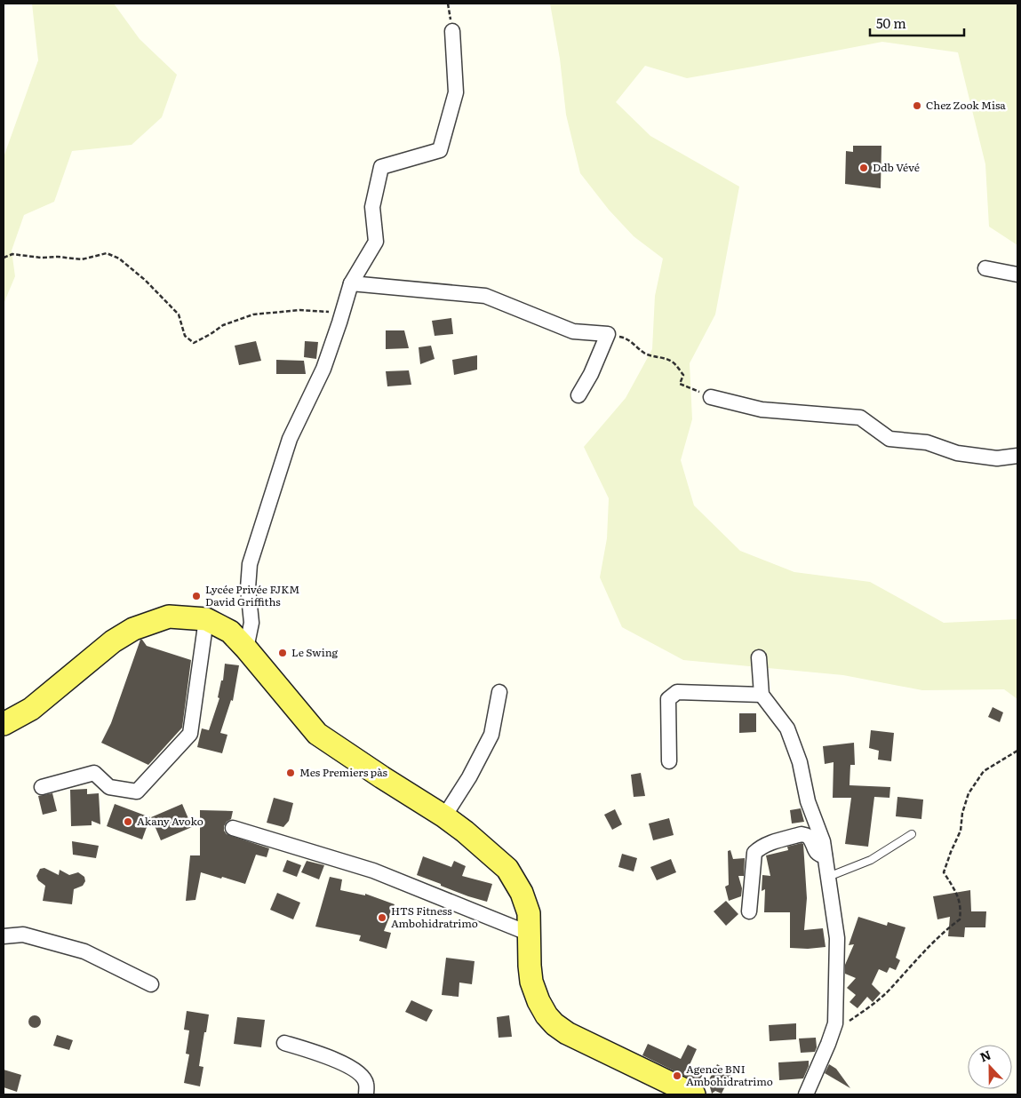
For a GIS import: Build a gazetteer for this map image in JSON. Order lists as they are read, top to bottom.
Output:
{
  "places": [
    "Chez Zook Misa",
    "Ddb Vévé",
    "Lycée Privée FJKM David Griffiths",
    "Le Swing",
    "Mes Premiers pàs",
    "Akany Avoko",
    "HTS Fitness Ambohidratrimo",
    "Agence BNI Ambohidratrimo"
  ],
  "scale_bar": "50 m",
  "north": "top"
}
